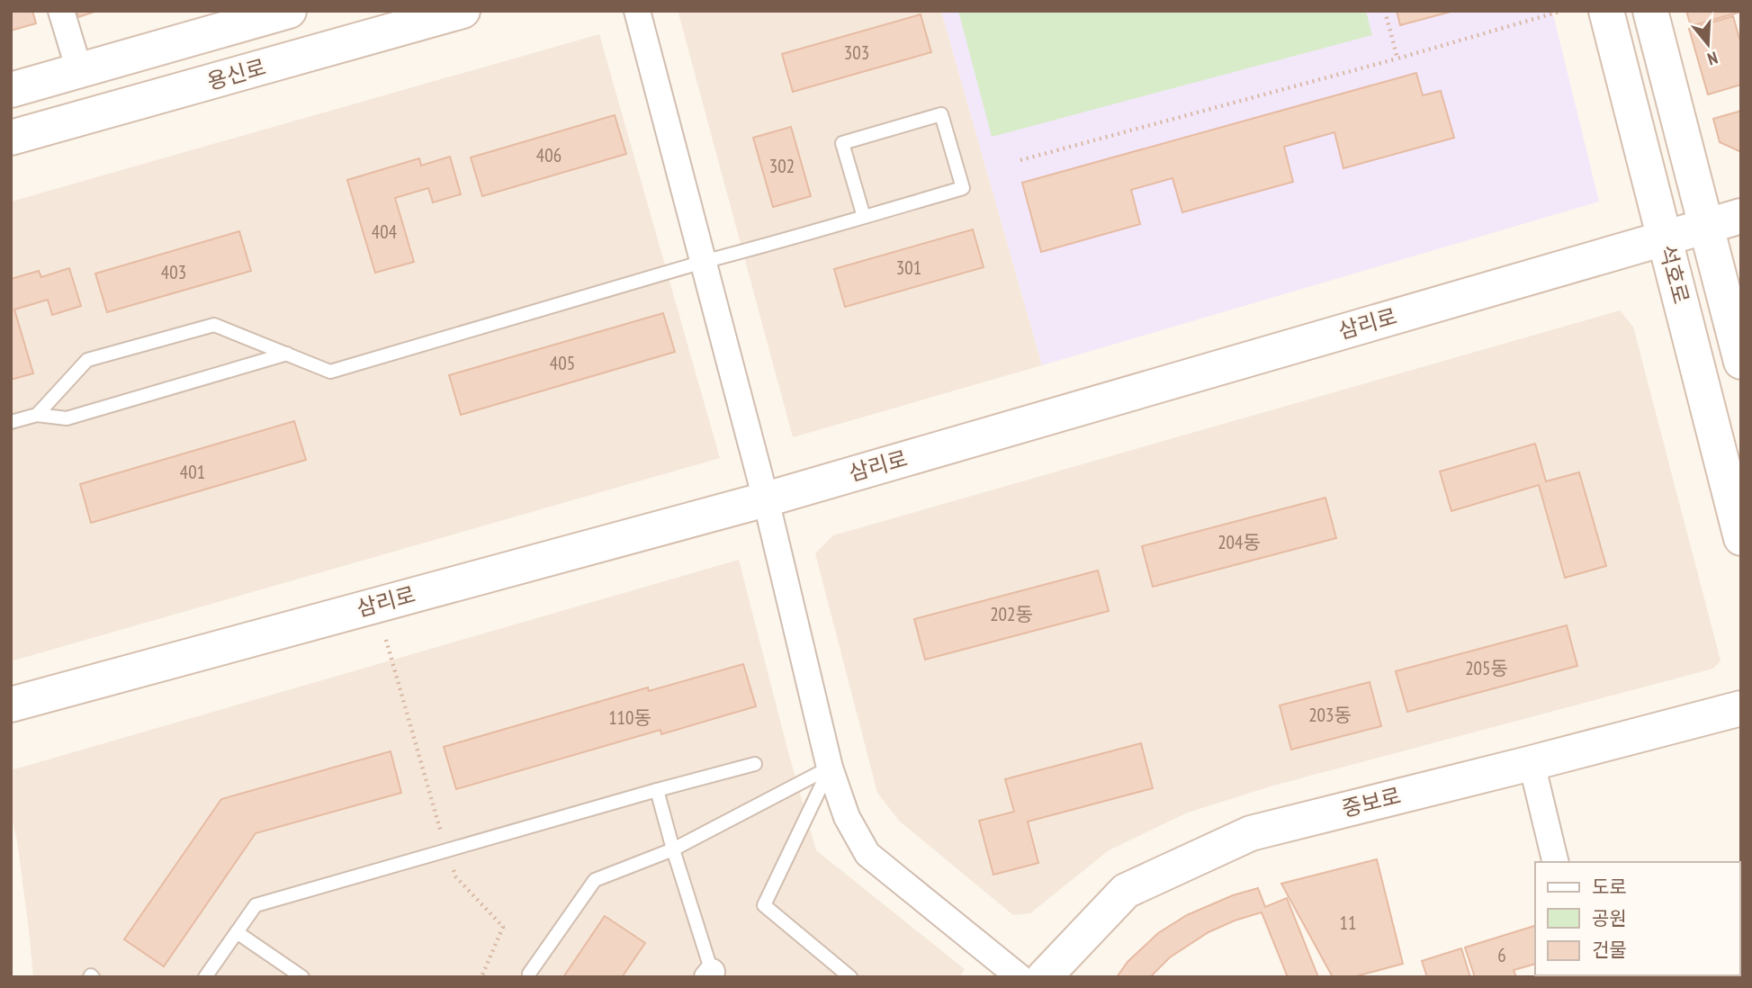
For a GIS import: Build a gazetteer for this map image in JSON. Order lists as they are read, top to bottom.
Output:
{
  "streets": {
    "street": [
      "용신로",
      "석호로",
      "삼리로",
      "중보로"
    ]
  },
  "crossings": [
    ["석호로", "삼리로"]
  ],
  "house_numbers": [
    "303",
    "406",
    "302",
    "404",
    "301",
    "403",
    "405",
    "401",
    "204동",
    "202동",
    "205동",
    "203동",
    "110동",
    "11",
    "6"
  ],
  "legend": ["도로", "공원", "건물"],
  "north": "bottom"
}
